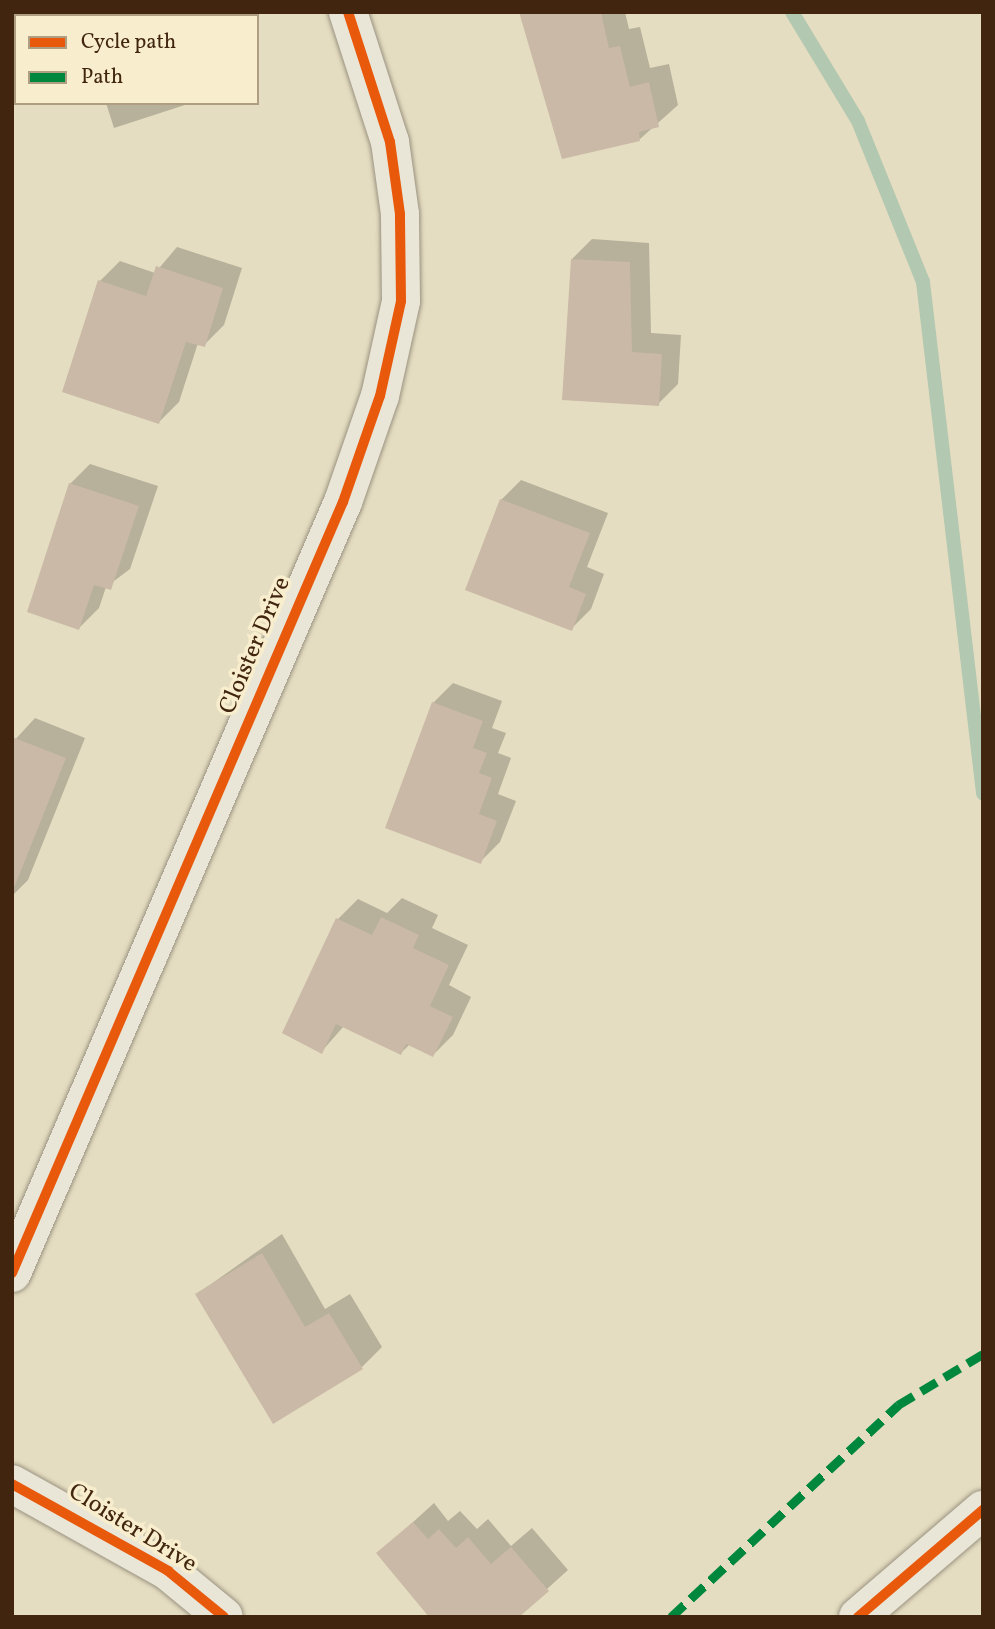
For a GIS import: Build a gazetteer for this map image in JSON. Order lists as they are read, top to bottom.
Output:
{
  "streets": {
    "street": ["Cloister Drive"]
  },
  "legend": ["Cycle path", "Path"]
}
